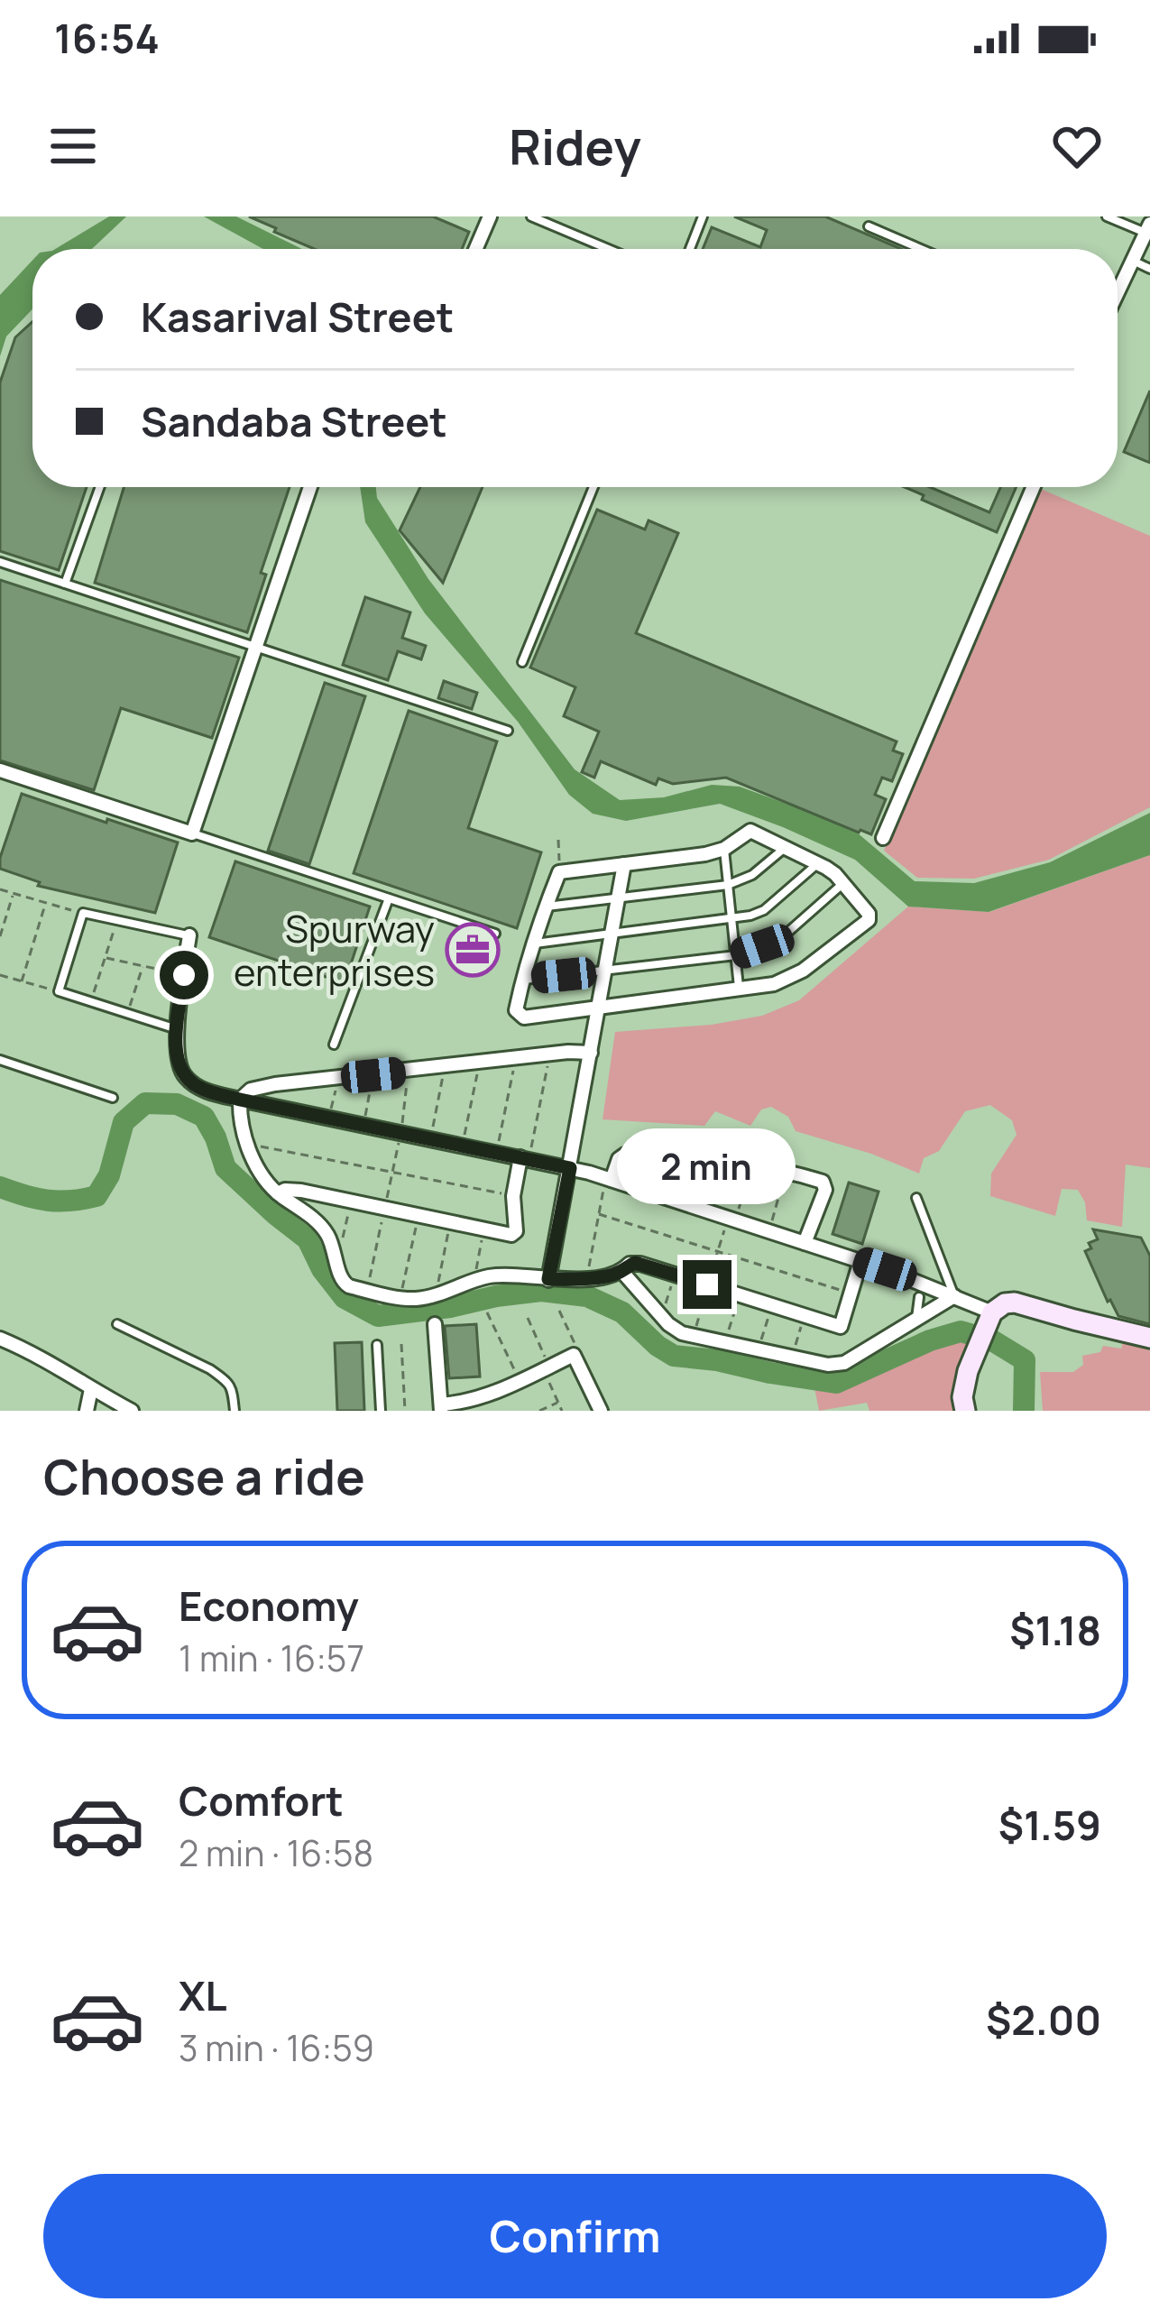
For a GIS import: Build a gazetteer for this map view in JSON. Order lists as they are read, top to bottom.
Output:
{
  "places": {
    "office": ["Spurway enterprises"]
  },
  "page": {
    "status": "16:54",
    "header": "Ridey",
    "banner": ["Kasarival Street", "Sandaba Street"],
    "bubble": "2 min",
    "heading": "Choose a ride",
    "list": [
      {
        "name": "Economy",
        "note": "1 min · 16:57",
        "value": "$1.18"
      },
      {
        "name": "Comfort",
        "note": "2 min · 16:58",
        "value": "$1.59"
      },
      {
        "name": "XL",
        "note": "3 min · 16:59",
        "value": "$2.00"
      }
    ],
    "buttons": "Confirm"
  }
}
